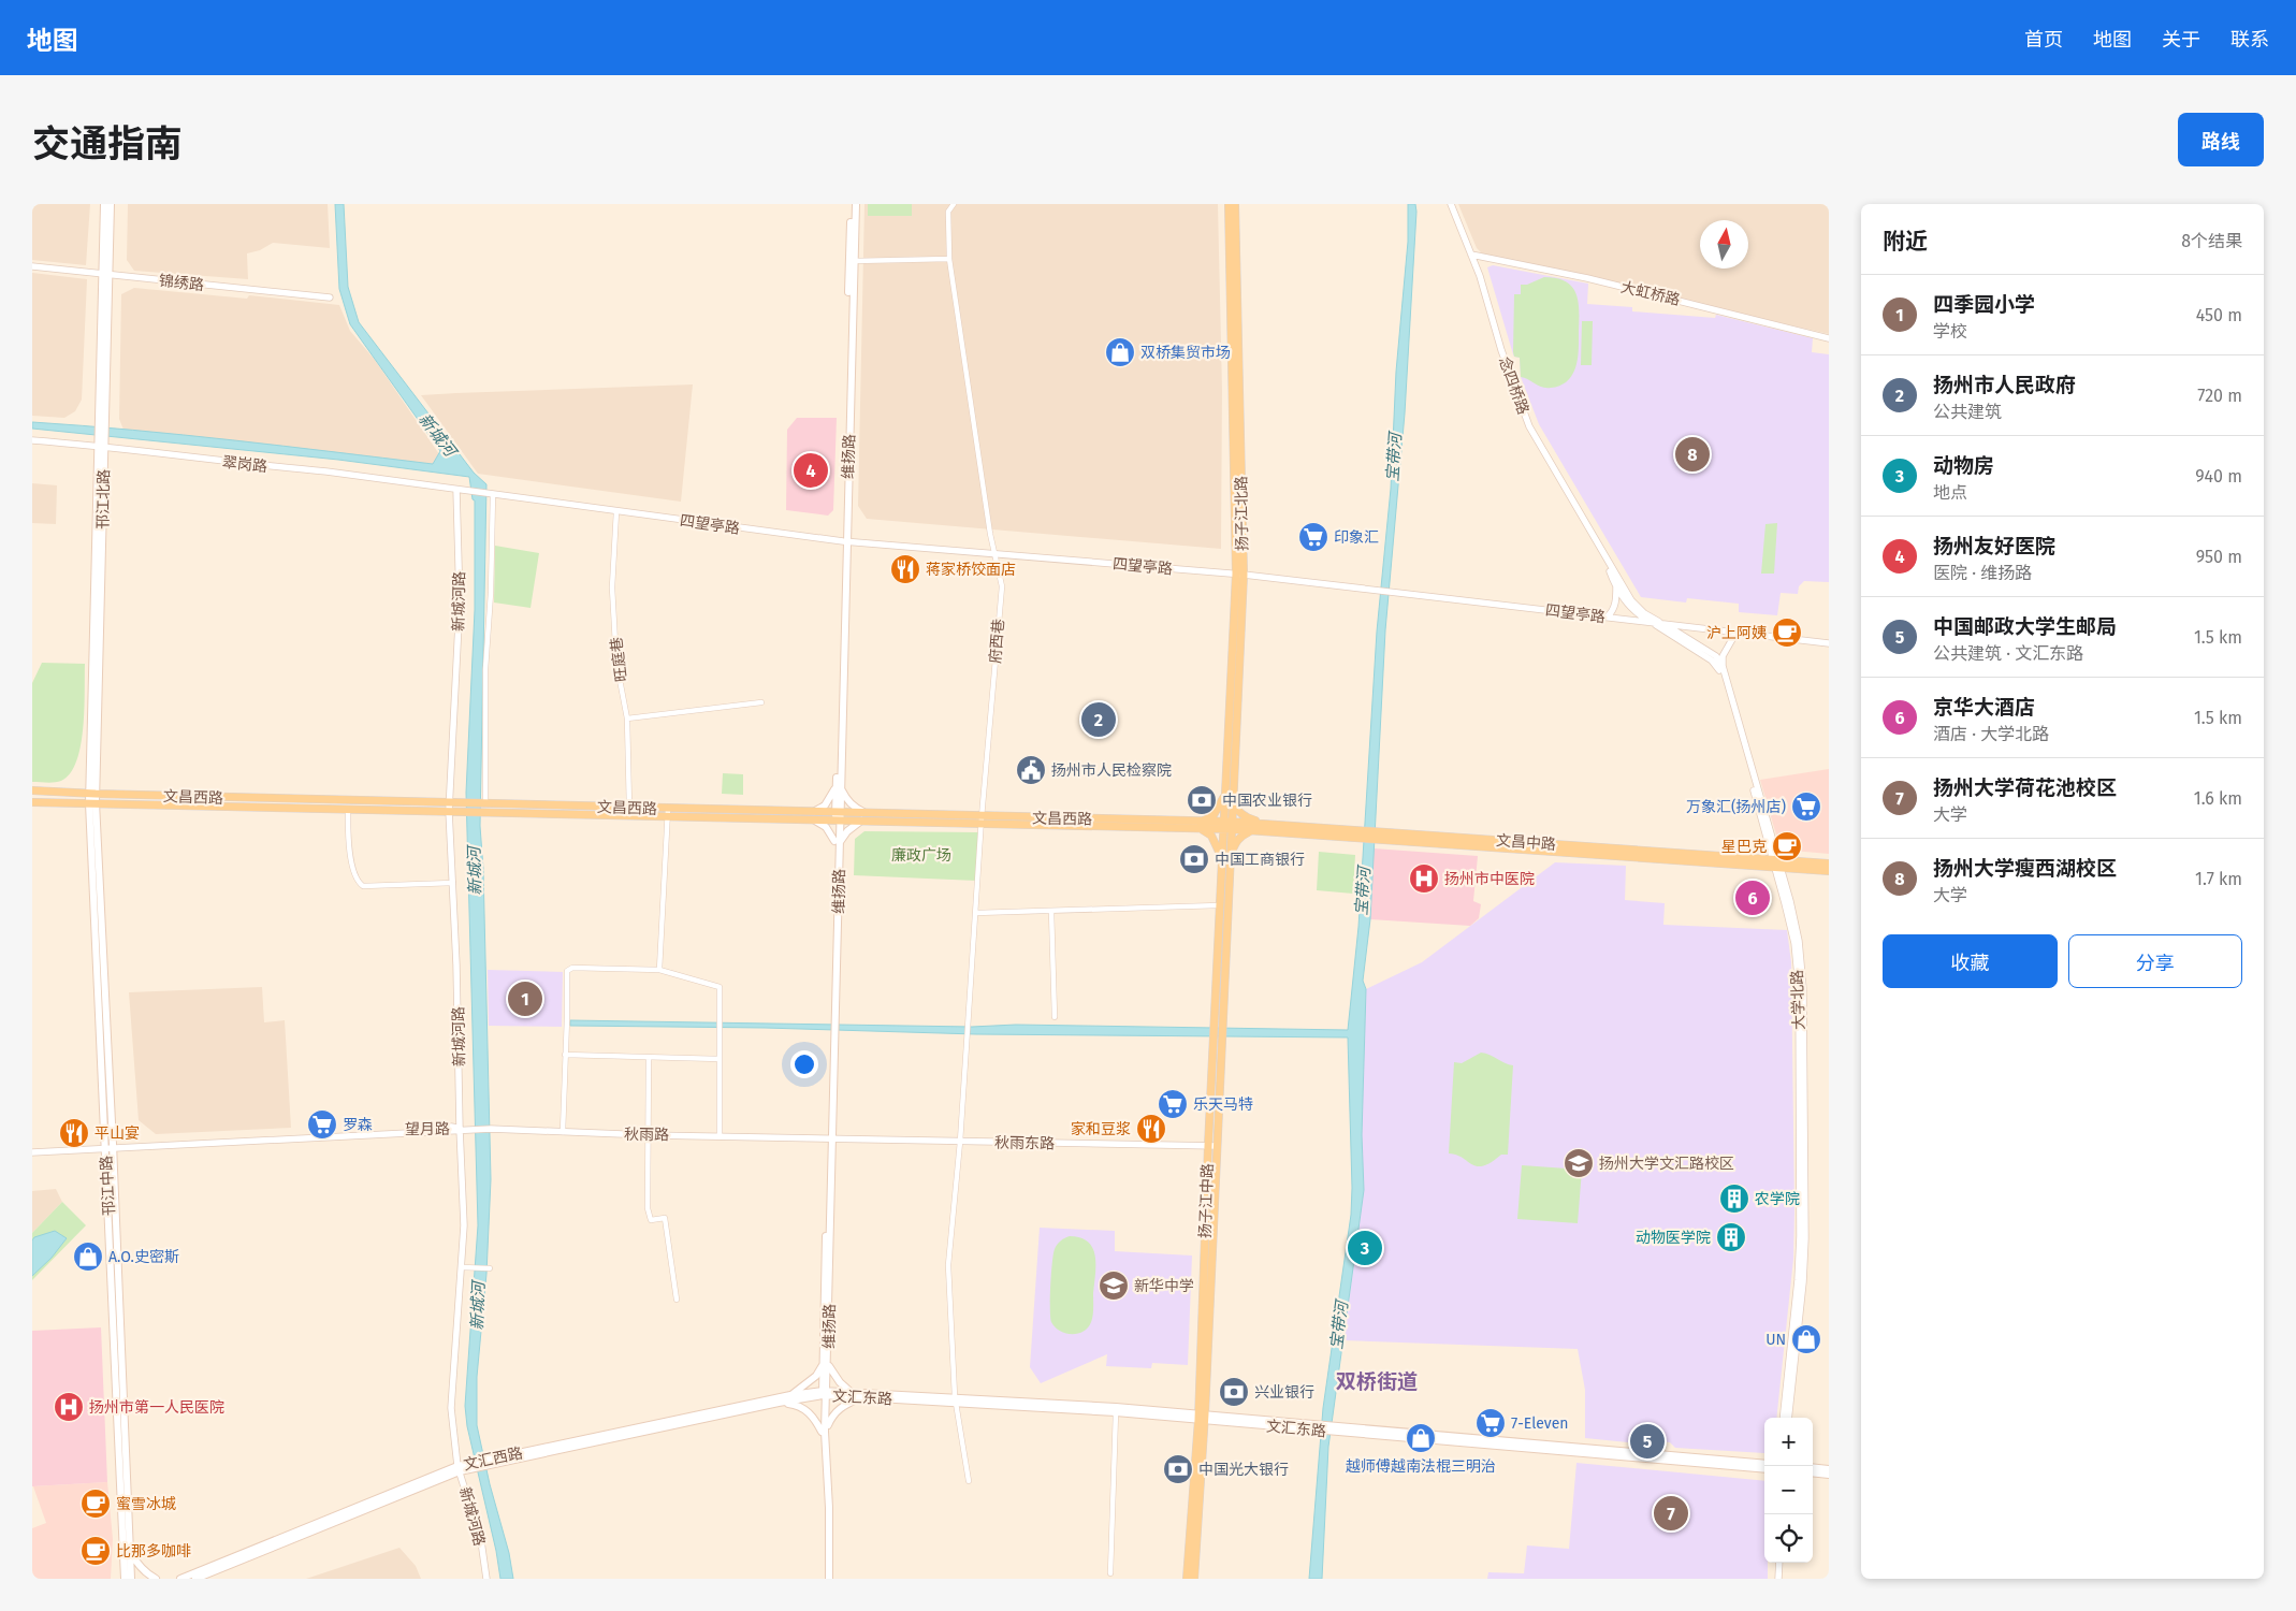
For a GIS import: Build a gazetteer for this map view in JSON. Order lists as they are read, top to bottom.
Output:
{
  "streets": {
    "main road": [
      "维扬路",
      "邗江北路",
      "扬子江北路",
      "文昌西路",
      "文昌中路",
      "邗江中路",
      "扬子江中路",
      "文汇东路",
      "文汇西路"
    ],
    "street": [
      "锦绣路",
      "大虹桥路",
      "念四桥路",
      "翠岗路",
      "四望亭路",
      "新城河路",
      "府西巷",
      "旺庭巷",
      "大学北路",
      "望月路",
      "秋雨路",
      "秋雨东路"
    ]
  },
  "crossings": [
    ["锦绣路", "邗江北路"],
    ["大虹桥路", "念四桥路"],
    ["念四桥路", "四望亭路"],
    ["念四桥路", "大学北路"],
    ["维扬路", "四望亭路"],
    ["维扬路", "文昌西路"],
    ["维扬路", "秋雨路"],
    ["维扬路", "秋雨东路"],
    ["维扬路", "文汇东路"],
    ["维扬路", "文汇西路"],
    ["翠岗路", "邗江北路"],
    ["翠岗路", "四望亭路"],
    ["翠岗路", "新城河路"],
    ["邗江北路", "文昌西路"],
    ["邗江北路", "邗江中路"],
    ["扬子江北路", "四望亭路"],
    ["扬子江北路", "文昌西路"],
    ["扬子江北路", "文昌中路"],
    ["扬子江北路", "扬子江中路"],
    ["四望亭路", "新城河路"],
    ["四望亭路", "府西巷"],
    ["四望亭路", "旺庭巷"],
    ["四望亭路", "大学北路"],
    ["新城河路", "文昌西路"],
    ["新城河路", "望月路"],
    ["新城河路", "秋雨路"],
    ["新城河路", "文汇西路"],
    ["府西巷", "文昌西路"],
    ["府西巷", "秋雨东路"],
    ["府西巷", "文汇东路"],
    ["旺庭巷", "文昌西路"],
    ["文昌西路", "文昌中路"],
    ["文昌西路", "邗江中路"],
    ["文昌西路", "扬子江中路"],
    ["文昌中路", "大学北路"],
    ["文昌中路", "扬子江中路"],
    ["望月路", "秋雨路"],
    ["望月路", "邗江中路"],
    ["秋雨路", "秋雨东路"],
    ["秋雨东路", "扬子江中路"],
    ["扬子江中路", "文汇东路"],
    ["文汇东路", "文汇西路"]
  ],
  "districts": ["双桥街道"],
  "water": ["新城河", "宝带河"],
  "parks": ["廉政广场"],
  "places": {
    "shop": [
      "双桥集贸市场",
      "A.O.史密斯",
      "UN",
      "越师傅越南法棍三明治"
    ],
    "supermarket": [
      "印象汇",
      "万象汇(扬州店)",
      "乐天马特",
      "罗森",
      "7-Eleven"
    ],
    "restaurant": ["蒋家桥饺面店", "家和豆浆", "平山宴"],
    "cafe": [
      "沪上阿姨",
      "星巴克",
      "蜜雪冰城",
      "比那多咖啡"
    ],
    "public building": ["扬州市人民检察院"],
    "bank": [
      "中国农业银行",
      "中国工商银行",
      "兴业银行",
      "中国光大银行"
    ],
    "hospital": ["扬州市中医院", "扬州市第一人民医院"],
    "school or university": ["扬州大学文汇路校区", "新华中学"],
    "building": ["农学院", "动物医学院"]
  },
  "north": "top",
  "page": {
    "header": "地图",
    "nav": [
      "首页",
      "地图",
      "关于",
      "联系"
    ],
    "title": "交通指南",
    "buttons": [
      "路线",
      ["收藏", "分享"]
    ],
    "heading": ["附近", "8个结果"],
    "list": [
      {
        "mark": "1",
        "name": "四季园小学",
        "note": "学校",
        "value": "450 m"
      },
      {
        "mark": "2",
        "name": "扬州市人民政府",
        "note": "公共建筑",
        "value": "720 m"
      },
      {
        "mark": "3",
        "name": "动物房",
        "note": "地点",
        "value": "940 m"
      },
      {
        "mark": "4",
        "name": "扬州友好医院",
        "note": "医院 · 维扬路",
        "value": "950 m"
      },
      {
        "mark": "5",
        "name": "中国邮政大学生邮局",
        "note": "公共建筑 · 文汇东路",
        "value": "1.5 km"
      },
      {
        "mark": "6",
        "name": "京华大酒店",
        "note": "酒店 · 大学北路",
        "value": "1.5 km"
      },
      {
        "mark": "7",
        "name": "扬州大学荷花池校区",
        "note": "大学",
        "value": "1.6 km"
      },
      {
        "mark": "8",
        "name": "扬州大学瘦西湖校区",
        "note": "大学",
        "value": "1.7 km"
      }
    ],
    "pins": [
      "8",
      "4",
      "2",
      "6",
      "1",
      "3",
      "5",
      "7"
    ],
    "map_buttons": ["+", "−"]
  }
}
